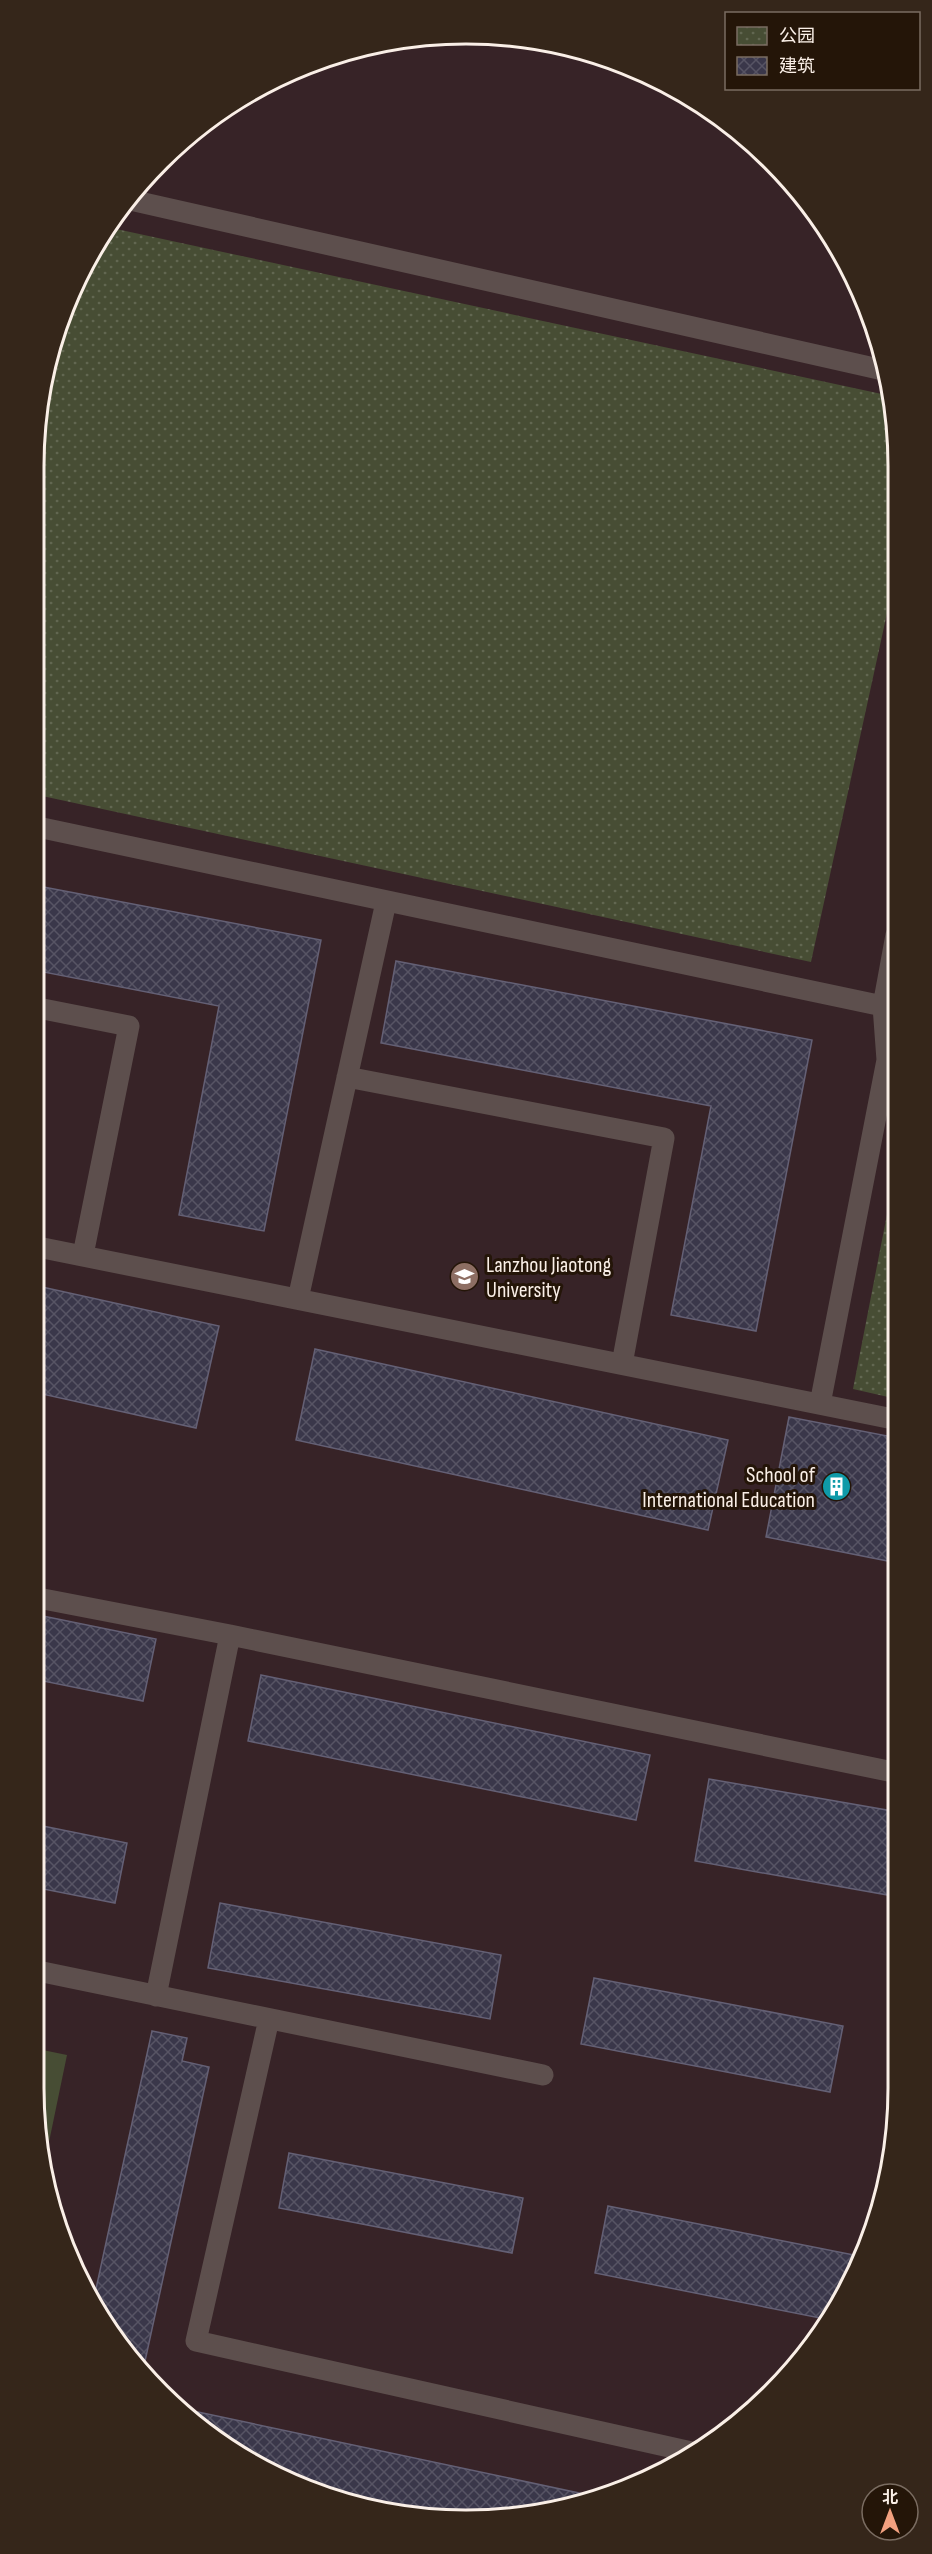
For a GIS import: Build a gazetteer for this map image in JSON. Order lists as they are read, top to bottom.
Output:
{
  "places": {
    "school or university": ["Lanzhou Jiaotong University"],
    "building": ["School of International Education"]
  },
  "legend": ["公园", "建筑"],
  "north": "top"
}
